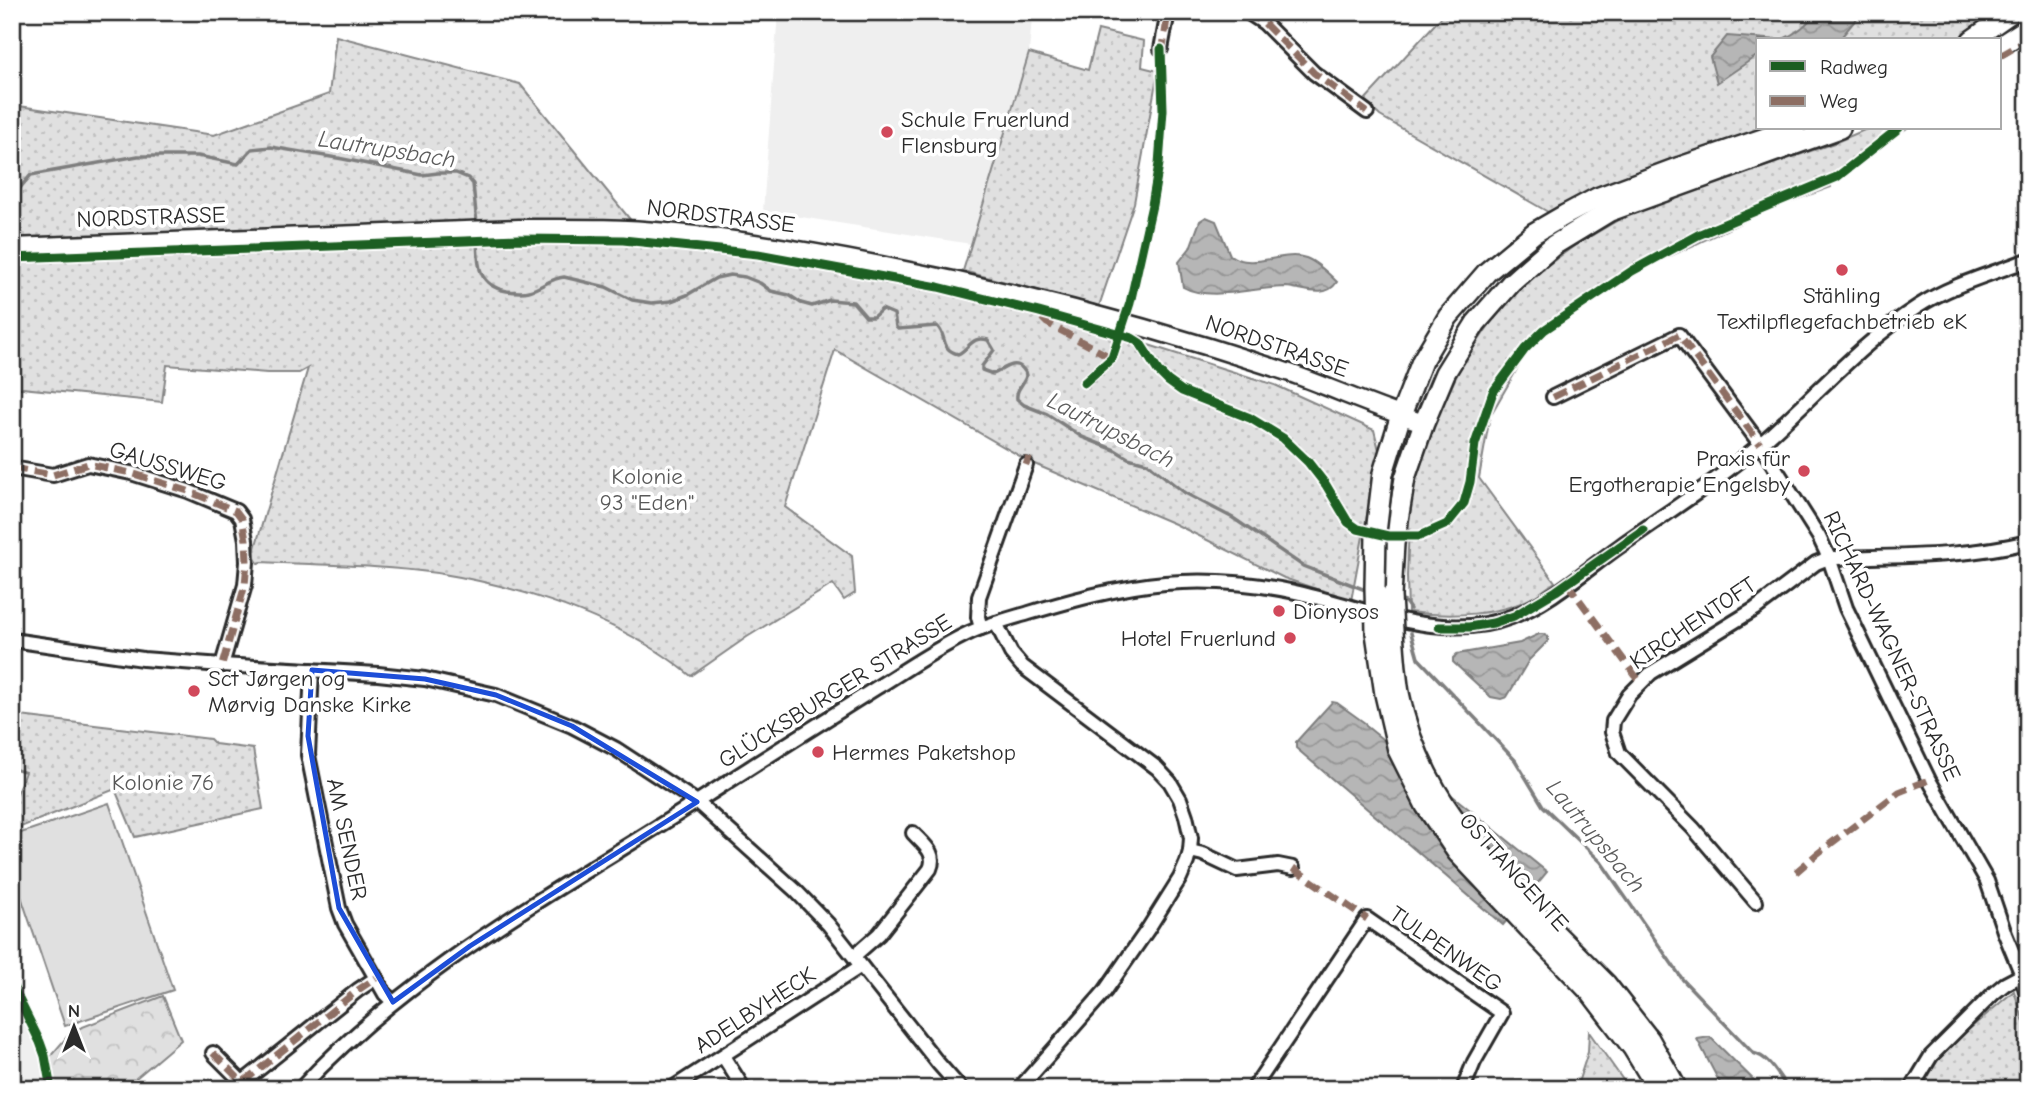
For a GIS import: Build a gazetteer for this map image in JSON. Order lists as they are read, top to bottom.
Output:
{
  "streets": {
    "main road": ["NORDSTRASSE", "OSTTANGENTE"],
    "street": [
      "GAUSSWEG",
      "KIRCHENTOFT",
      "RICHARD-WAGNER-STRASSE",
      "GLÜCKSBURGER STRASSE",
      "AM SENDER",
      "TULPENWEG",
      "ADELBYHECK"
    ]
  },
  "crossings": [
    ["NORDSTRASSE", "OSTTANGENTE"],
    ["KIRCHENTOFT", "RICHARD-WAGNER-STRASSE"],
    ["RICHARD-WAGNER-STRASSE", "GLÜCKSBURGER STRASSE"],
    ["GLÜCKSBURGER STRASSE", "AM SENDER"]
  ],
  "water": ["Lautrupsbach"],
  "parks": ["Kolonie 93 \"Eden\"", "Kolonie 76"],
  "places": [
    "Schule Fruerlund Flensburg",
    "Stähling Textilpflegefachbetrieb eK",
    "Praxis für Ergotherapie Engelsby",
    "Dionysos",
    "Hotel Fruerlund",
    "Sct Jørgen og Mørvig Danske Kirke",
    "Hermes Paketshop"
  ],
  "legend": ["Radweg", "Weg"],
  "north": "top"
}
